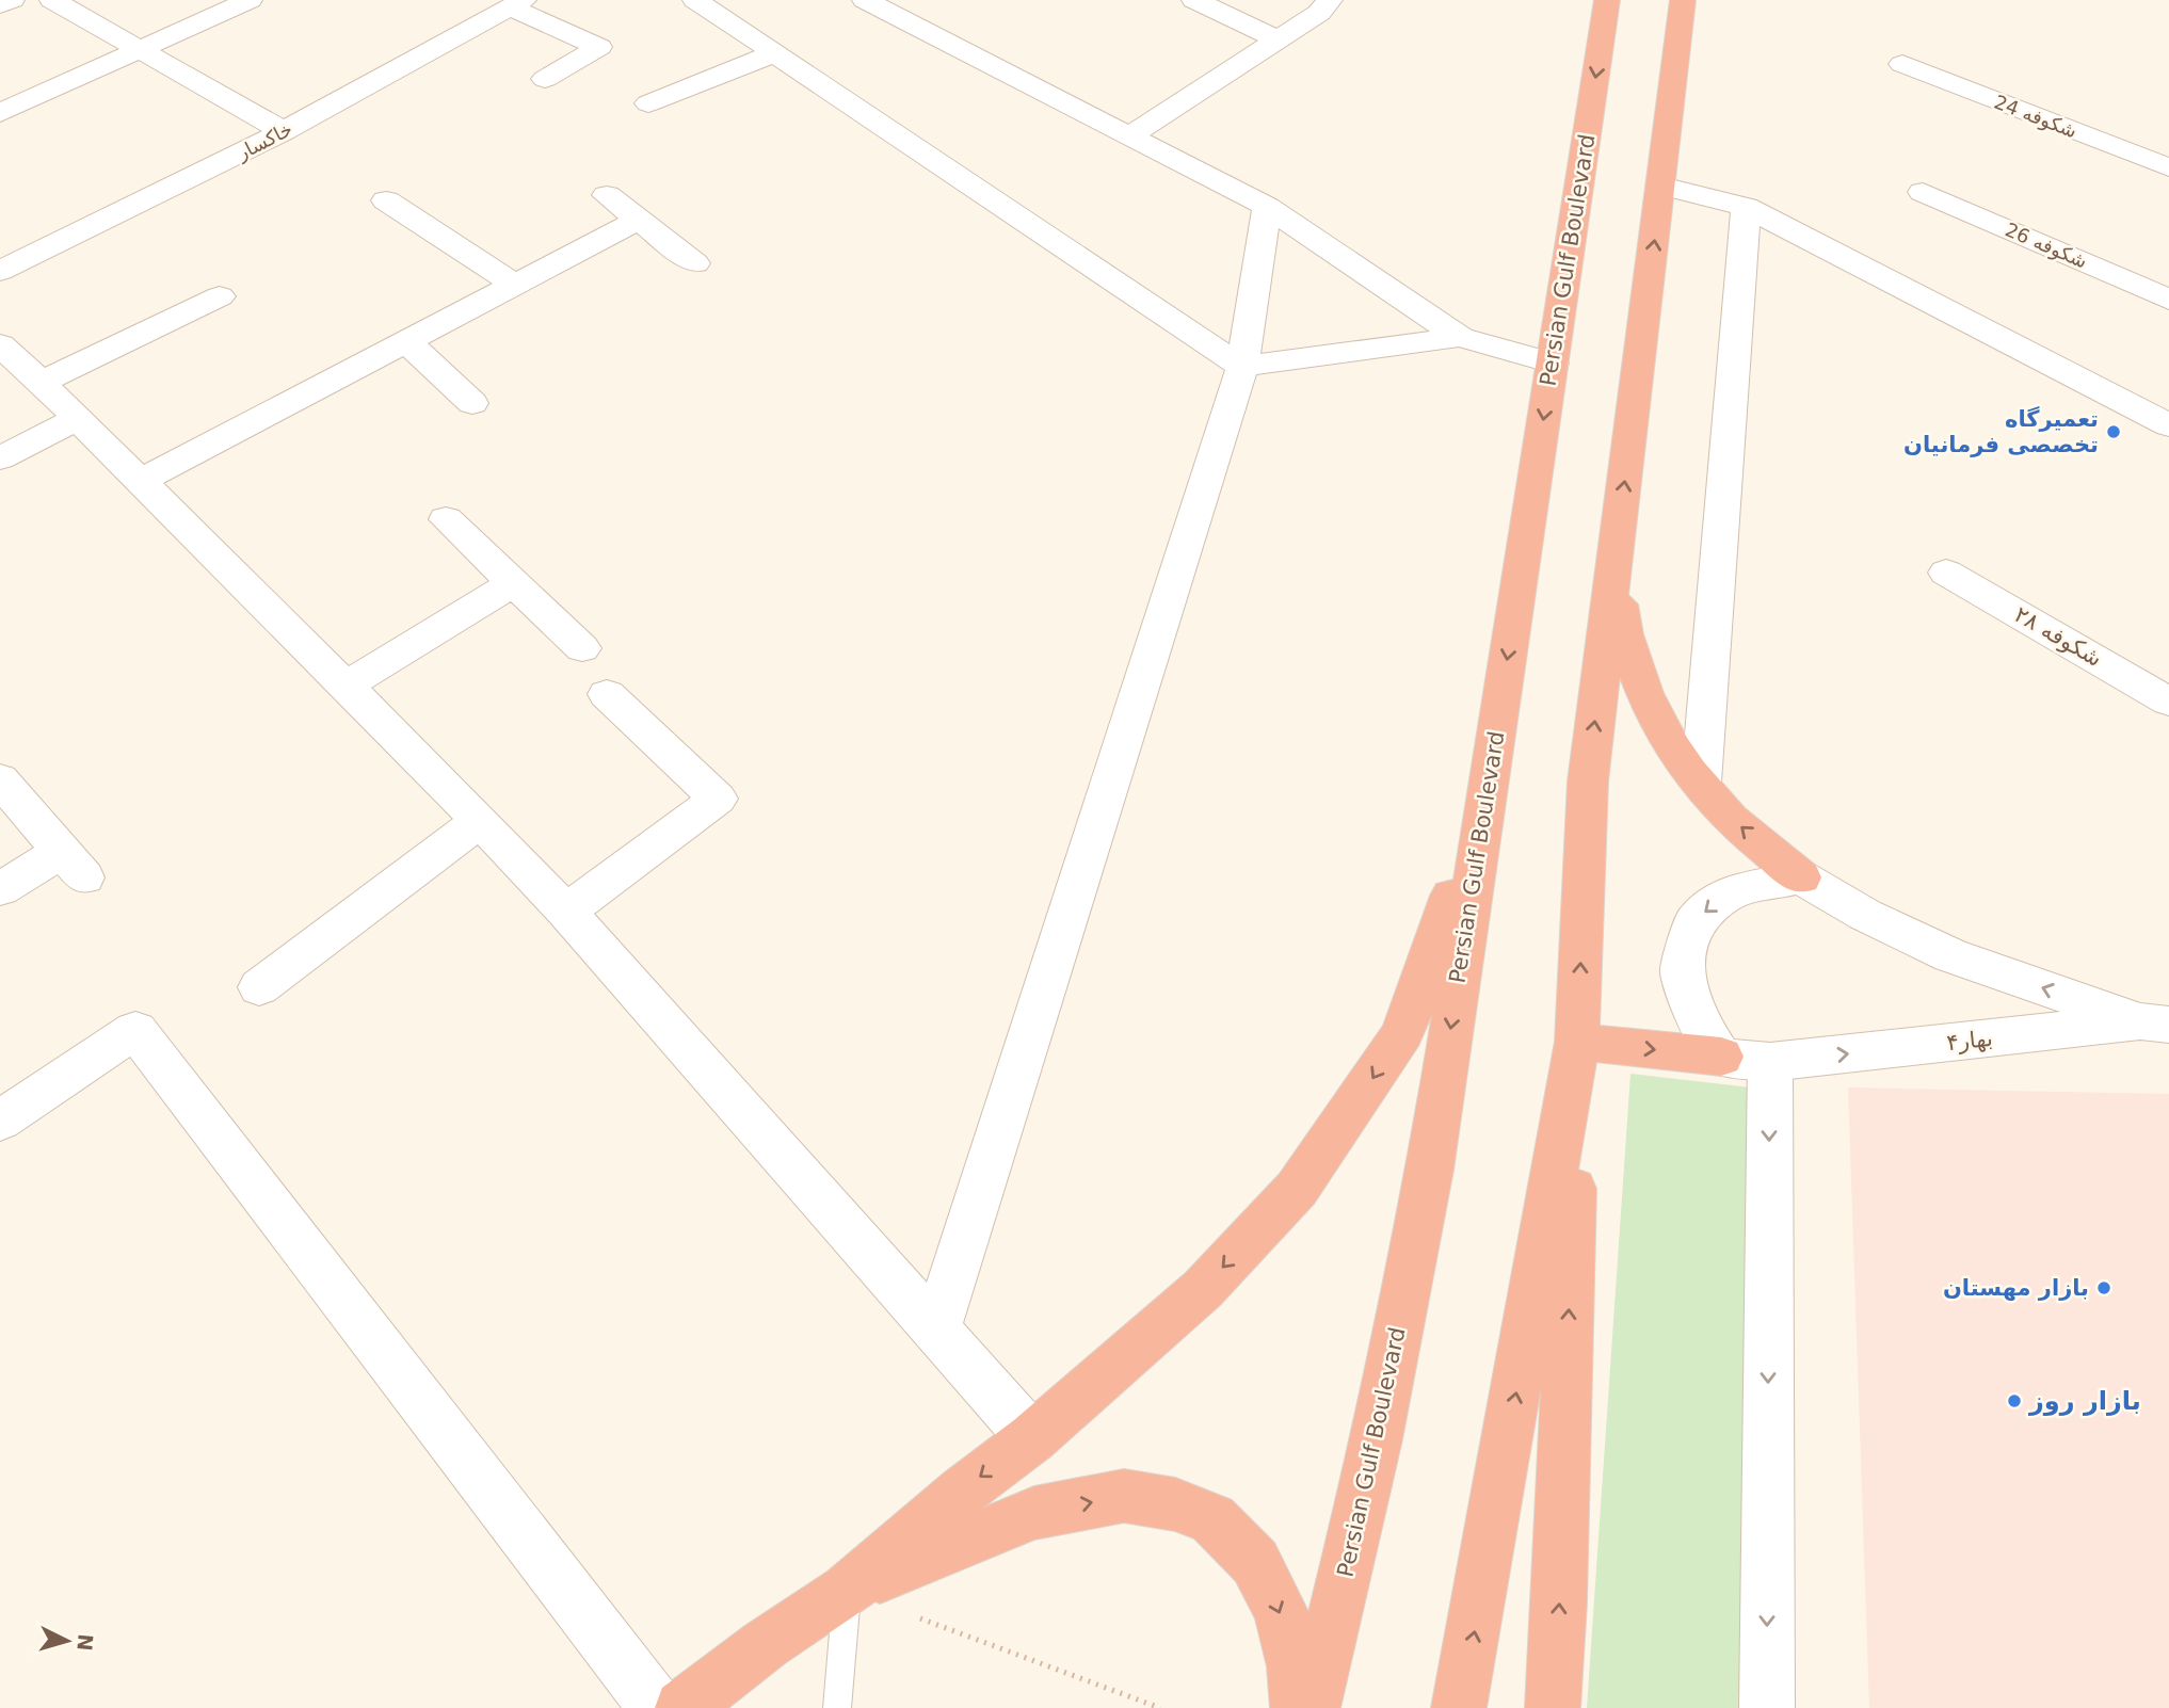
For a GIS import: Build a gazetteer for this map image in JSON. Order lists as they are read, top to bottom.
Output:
{
  "streets": {
    "highway": ["Persian Gulf Boulevard"],
    "street": [
      "شکوفه 24",
      "خاکسار",
      "شکوفه 26",
      "شکوفه ۲۸",
      "بهار۴"
    ]
  },
  "one_way": ["بهار۴"],
  "places": ["تعمیرگاه تخصصی فرمانیان", "بازار مهستان", "بازار روز"],
  "north": "right"
}
